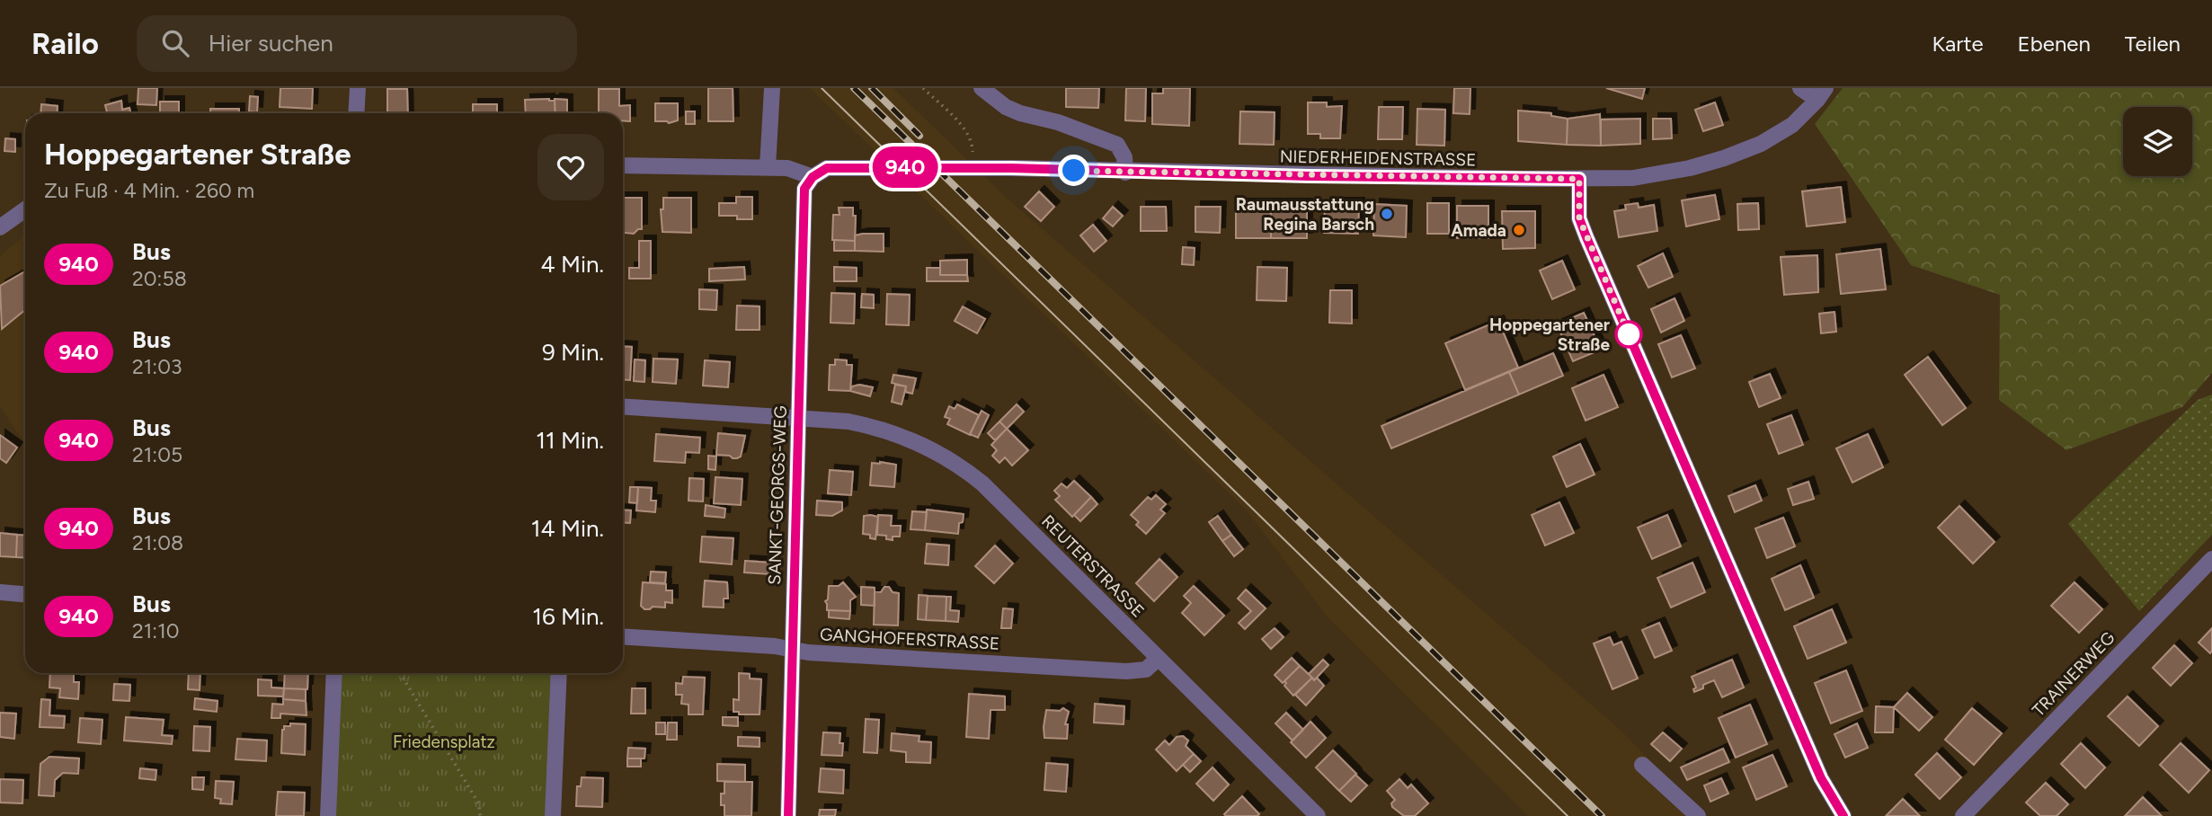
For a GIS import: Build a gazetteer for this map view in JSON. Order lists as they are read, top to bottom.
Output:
{
  "streets": {
    "street": [
      "NIEDERHEIDENSTRASSE",
      "SANKT-GEORGS-WEG",
      "REUTERSTRASSE",
      "GANGHOFERSTRASSE",
      "TRAINERWEG"
    ]
  },
  "crossings": [
    ["NIEDERHEIDENSTRASSE", "SANKT-GEORGS-WEG"],
    ["SANKT-GEORGS-WEG", "REUTERSTRASSE"],
    ["SANKT-GEORGS-WEG", "GANGHOFERSTRASSE"],
    ["REUTERSTRASSE", "GANGHOFERSTRASSE"]
  ],
  "parks": ["Friedensplatz"],
  "places": ["Raumausstattung Regina Barsch", "Amada", "Hoppegartener Straße"],
  "lines": ["bus line 940"],
  "page": {
    "header": "Railo",
    "search": "Hier suchen",
    "nav": ["Karte", "Ebenen", "Teilen"],
    "on_map": "940",
    "heading": ["Hoppegartener Straße", "Zu Fuß · 4 Min. · 260 m"],
    "list": [
      {
        "mark": "940",
        "name": "Bus",
        "note": "20:58",
        "value": "4 Min."
      },
      {
        "mark": "940",
        "name": "Bus",
        "note": "21:03",
        "value": "9 Min."
      },
      {
        "mark": "940",
        "name": "Bus",
        "note": "21:05",
        "value": "11 Min."
      },
      {
        "mark": "940",
        "name": "Bus",
        "note": "21:08",
        "value": "14 Min."
      },
      {
        "mark": "940",
        "name": "Bus",
        "note": "21:10",
        "value": "16 Min."
      }
    ]
  }
}
